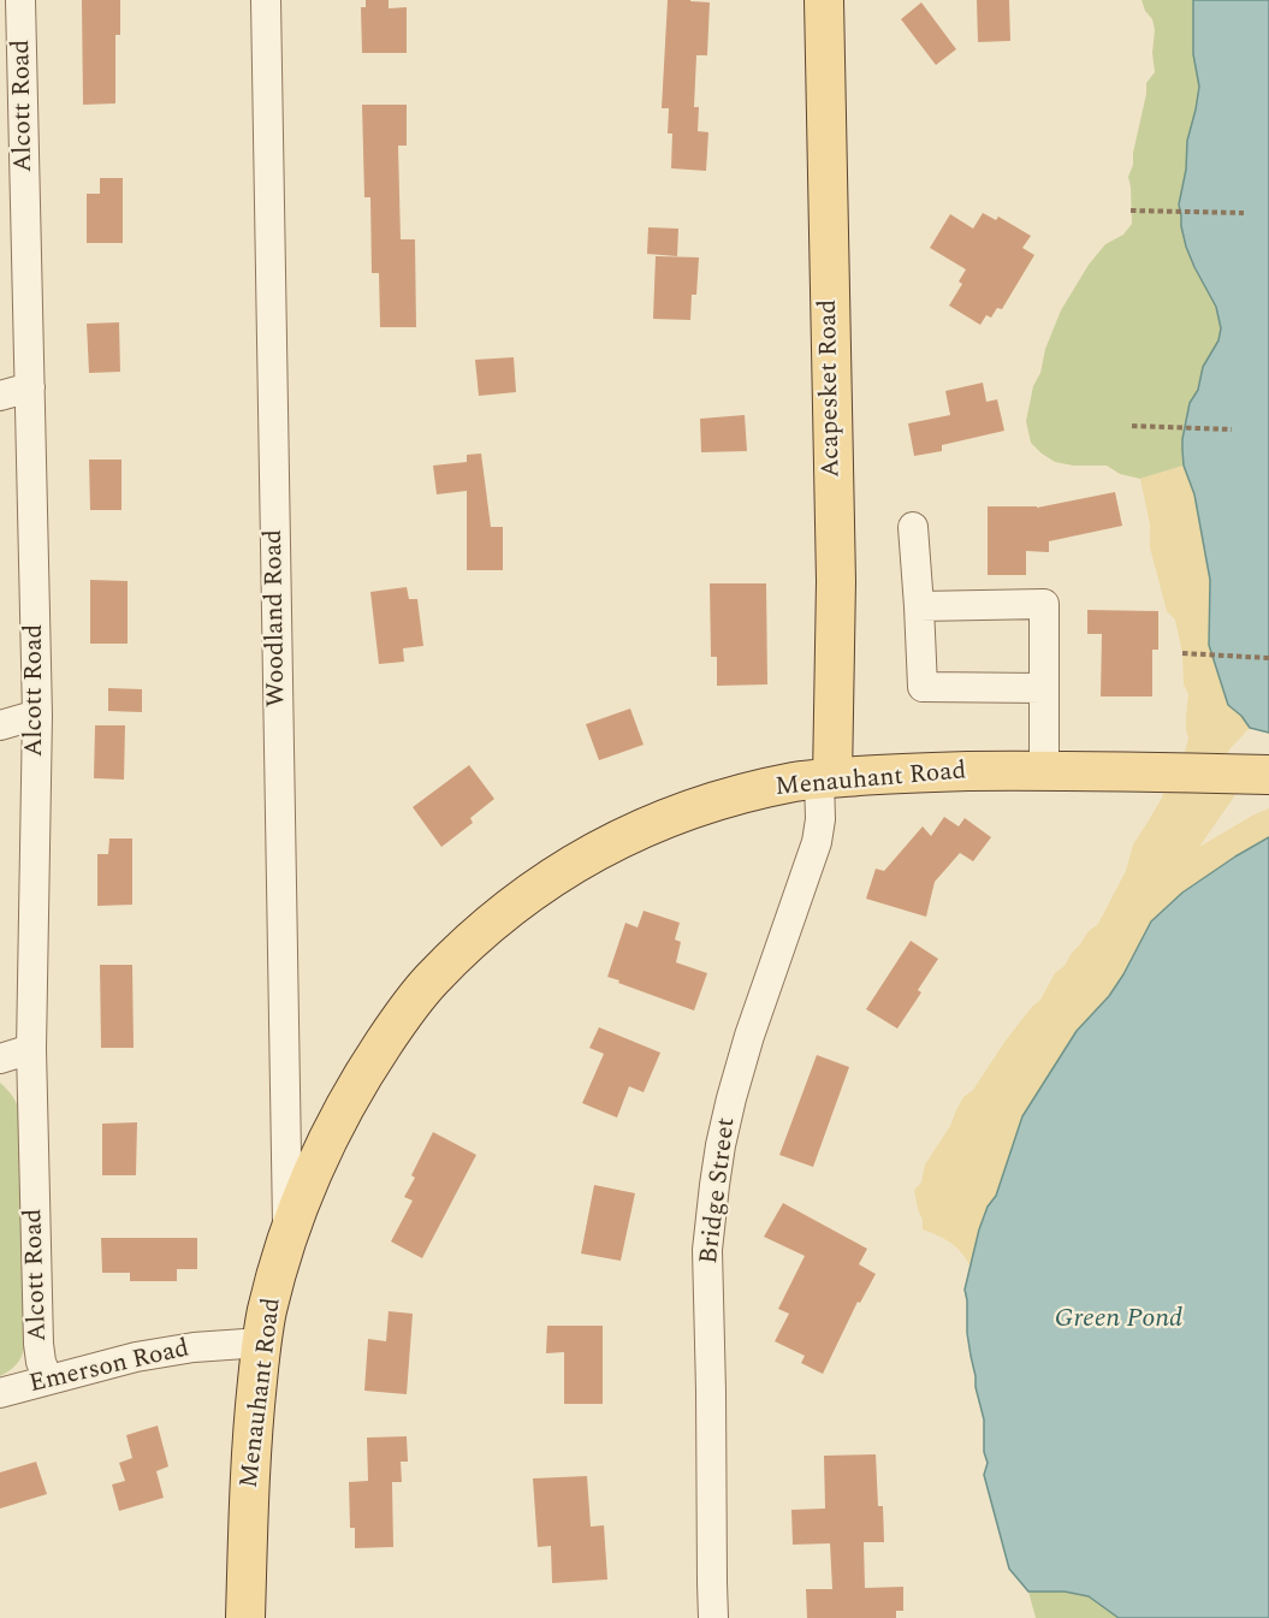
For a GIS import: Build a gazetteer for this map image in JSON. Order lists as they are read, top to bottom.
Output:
{
  "streets": {
    "main road": ["Acapesket Road", "Menauhant Road"],
    "street": [
      "Alcott Road",
      "Woodland Road",
      "Bridge Street",
      "Emerson Road"
    ]
  },
  "crossings": [
    ["Alcott Road", "Emerson Road"],
    ["Acapesket Road", "Menauhant Road"],
    ["Acapesket Road", "Bridge Street"],
    ["Woodland Road", "Menauhant Road"],
    ["Menauhant Road", "Bridge Street"],
    ["Menauhant Road", "Emerson Road"]
  ],
  "water": ["Green Pond"]
}
